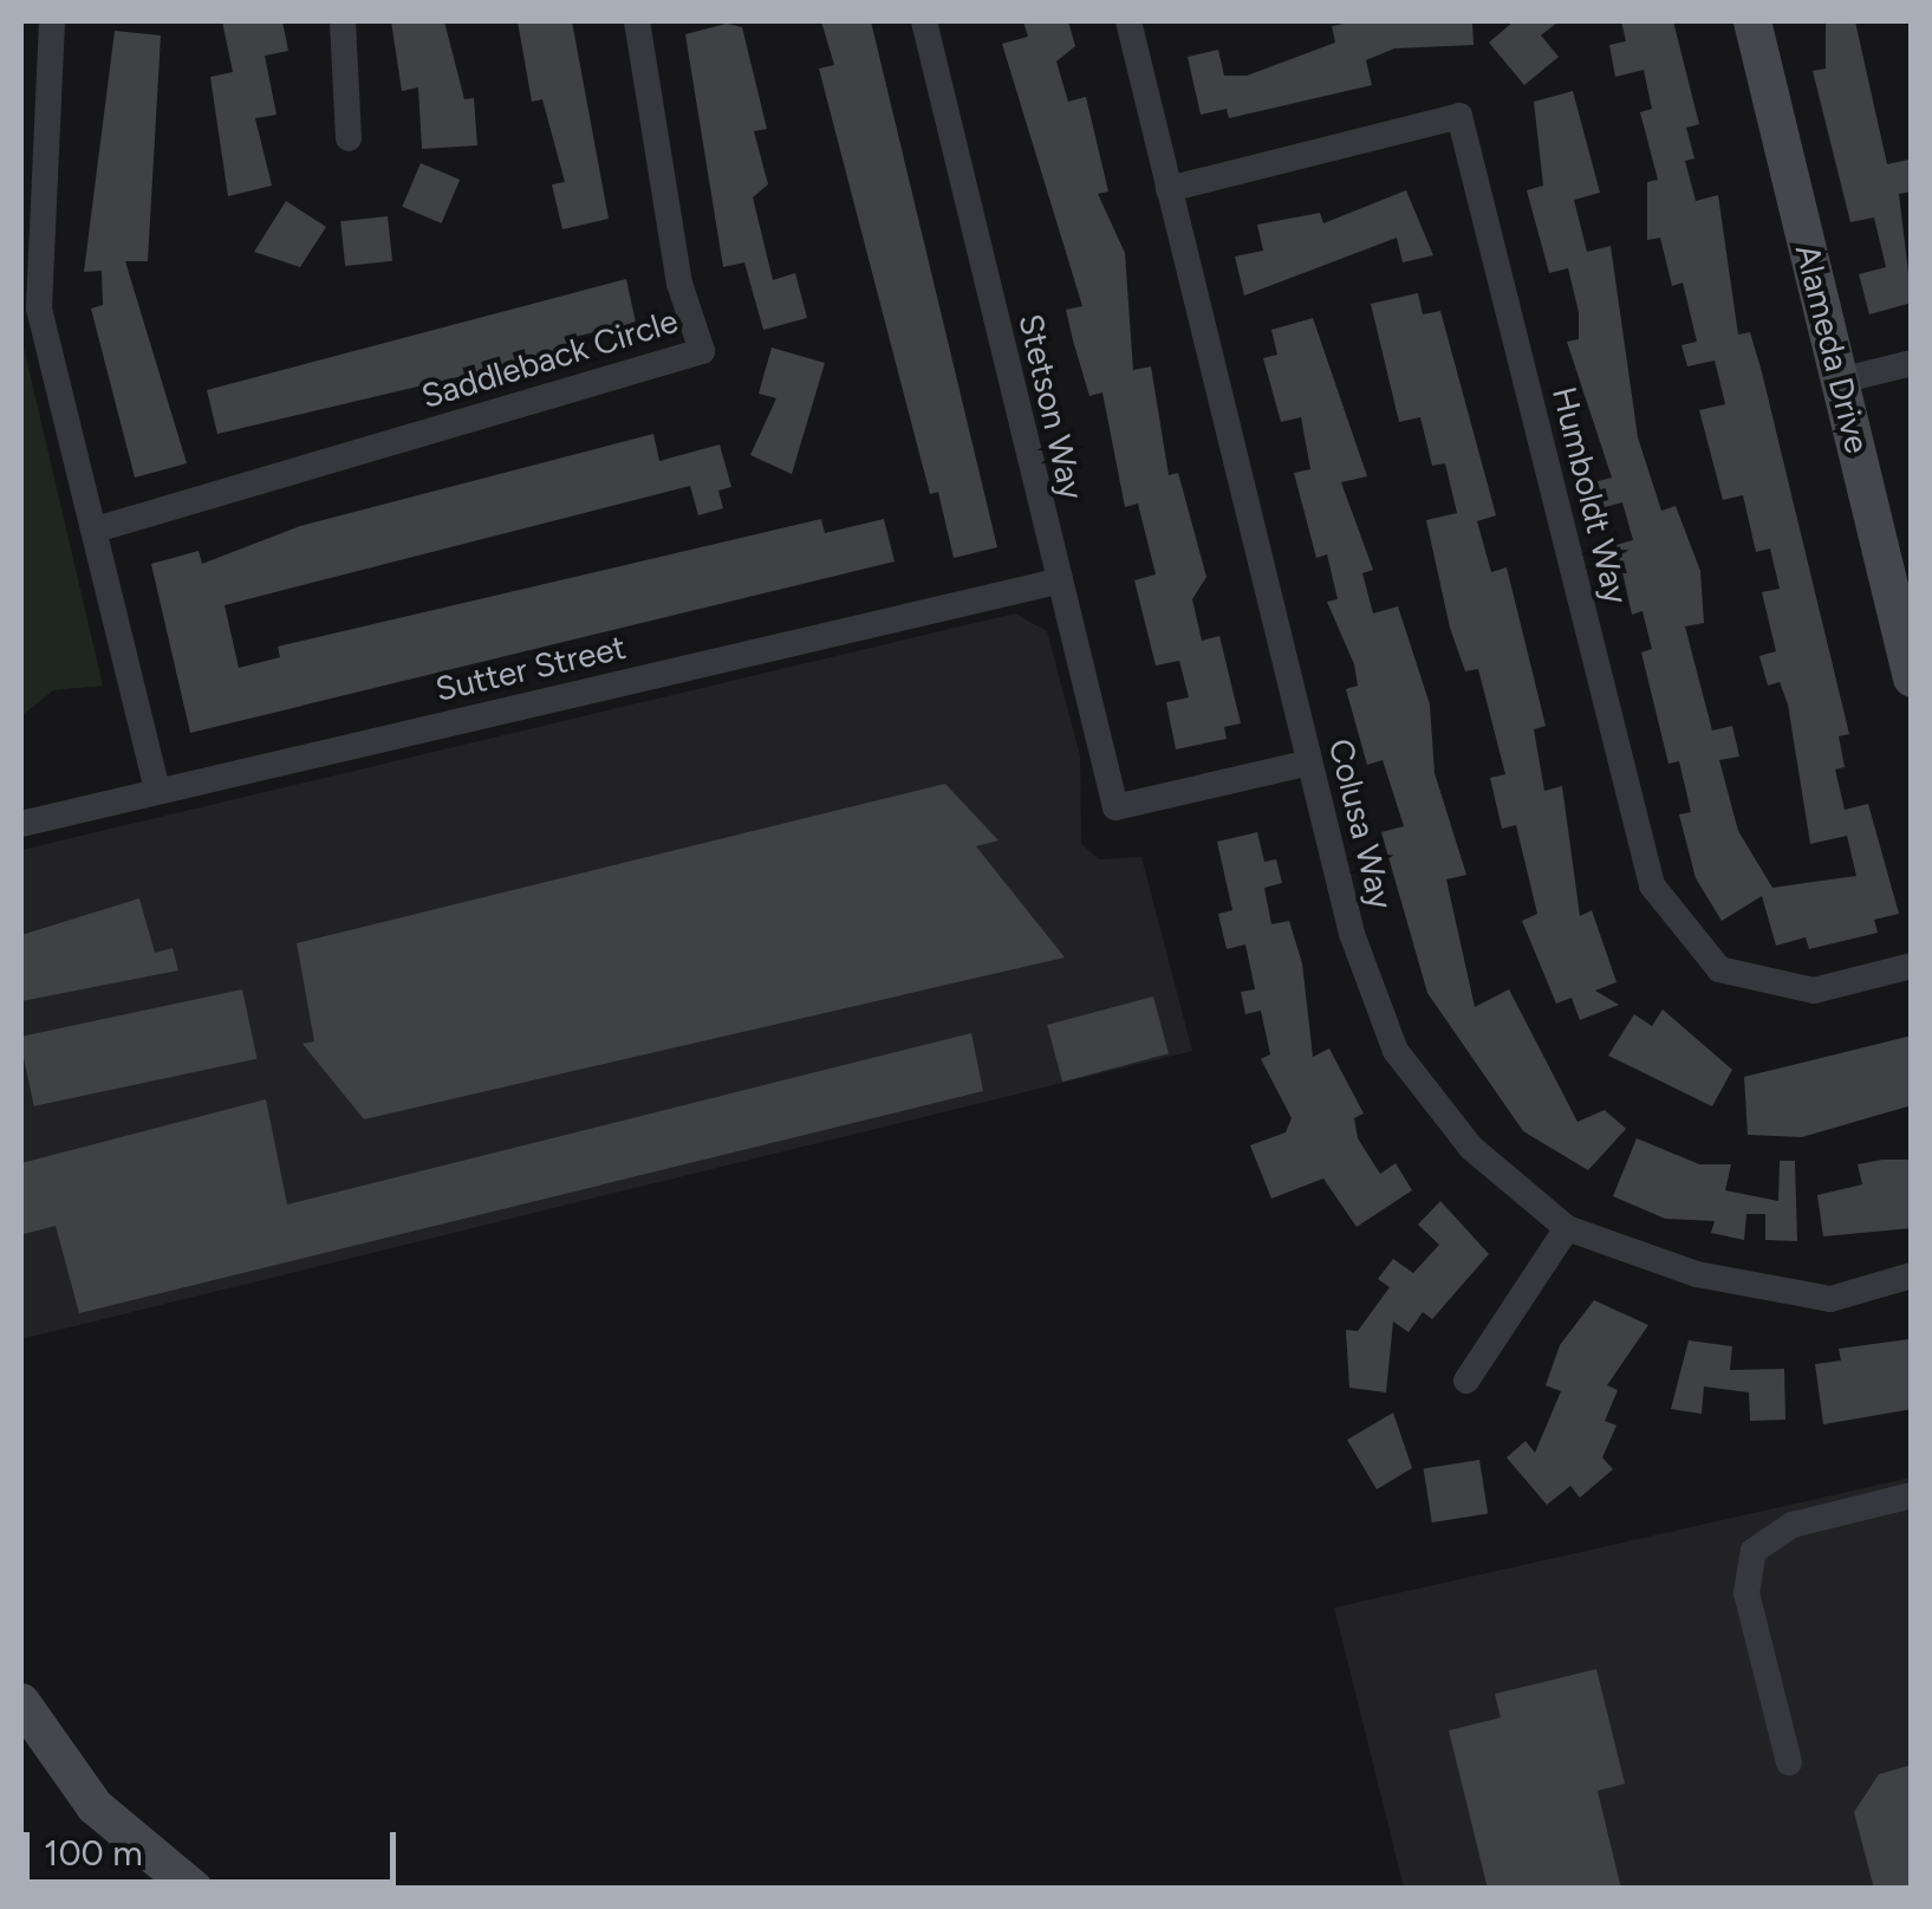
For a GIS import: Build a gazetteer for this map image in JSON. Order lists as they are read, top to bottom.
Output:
{
  "streets": {
    "street": [
      "Alameda Drive",
      "Saddleback Circle",
      "Stetson Way",
      "Humboldt Way",
      "Sutter Street",
      "Colusa Way"
    ]
  },
  "crossings": [
    ["Stetson Way", "Sutter Street"],
    ["Stetson Way", "Colusa Way"],
    ["Humboldt Way", "Colusa Way"]
  ],
  "scale_bar": "100 m"
}
